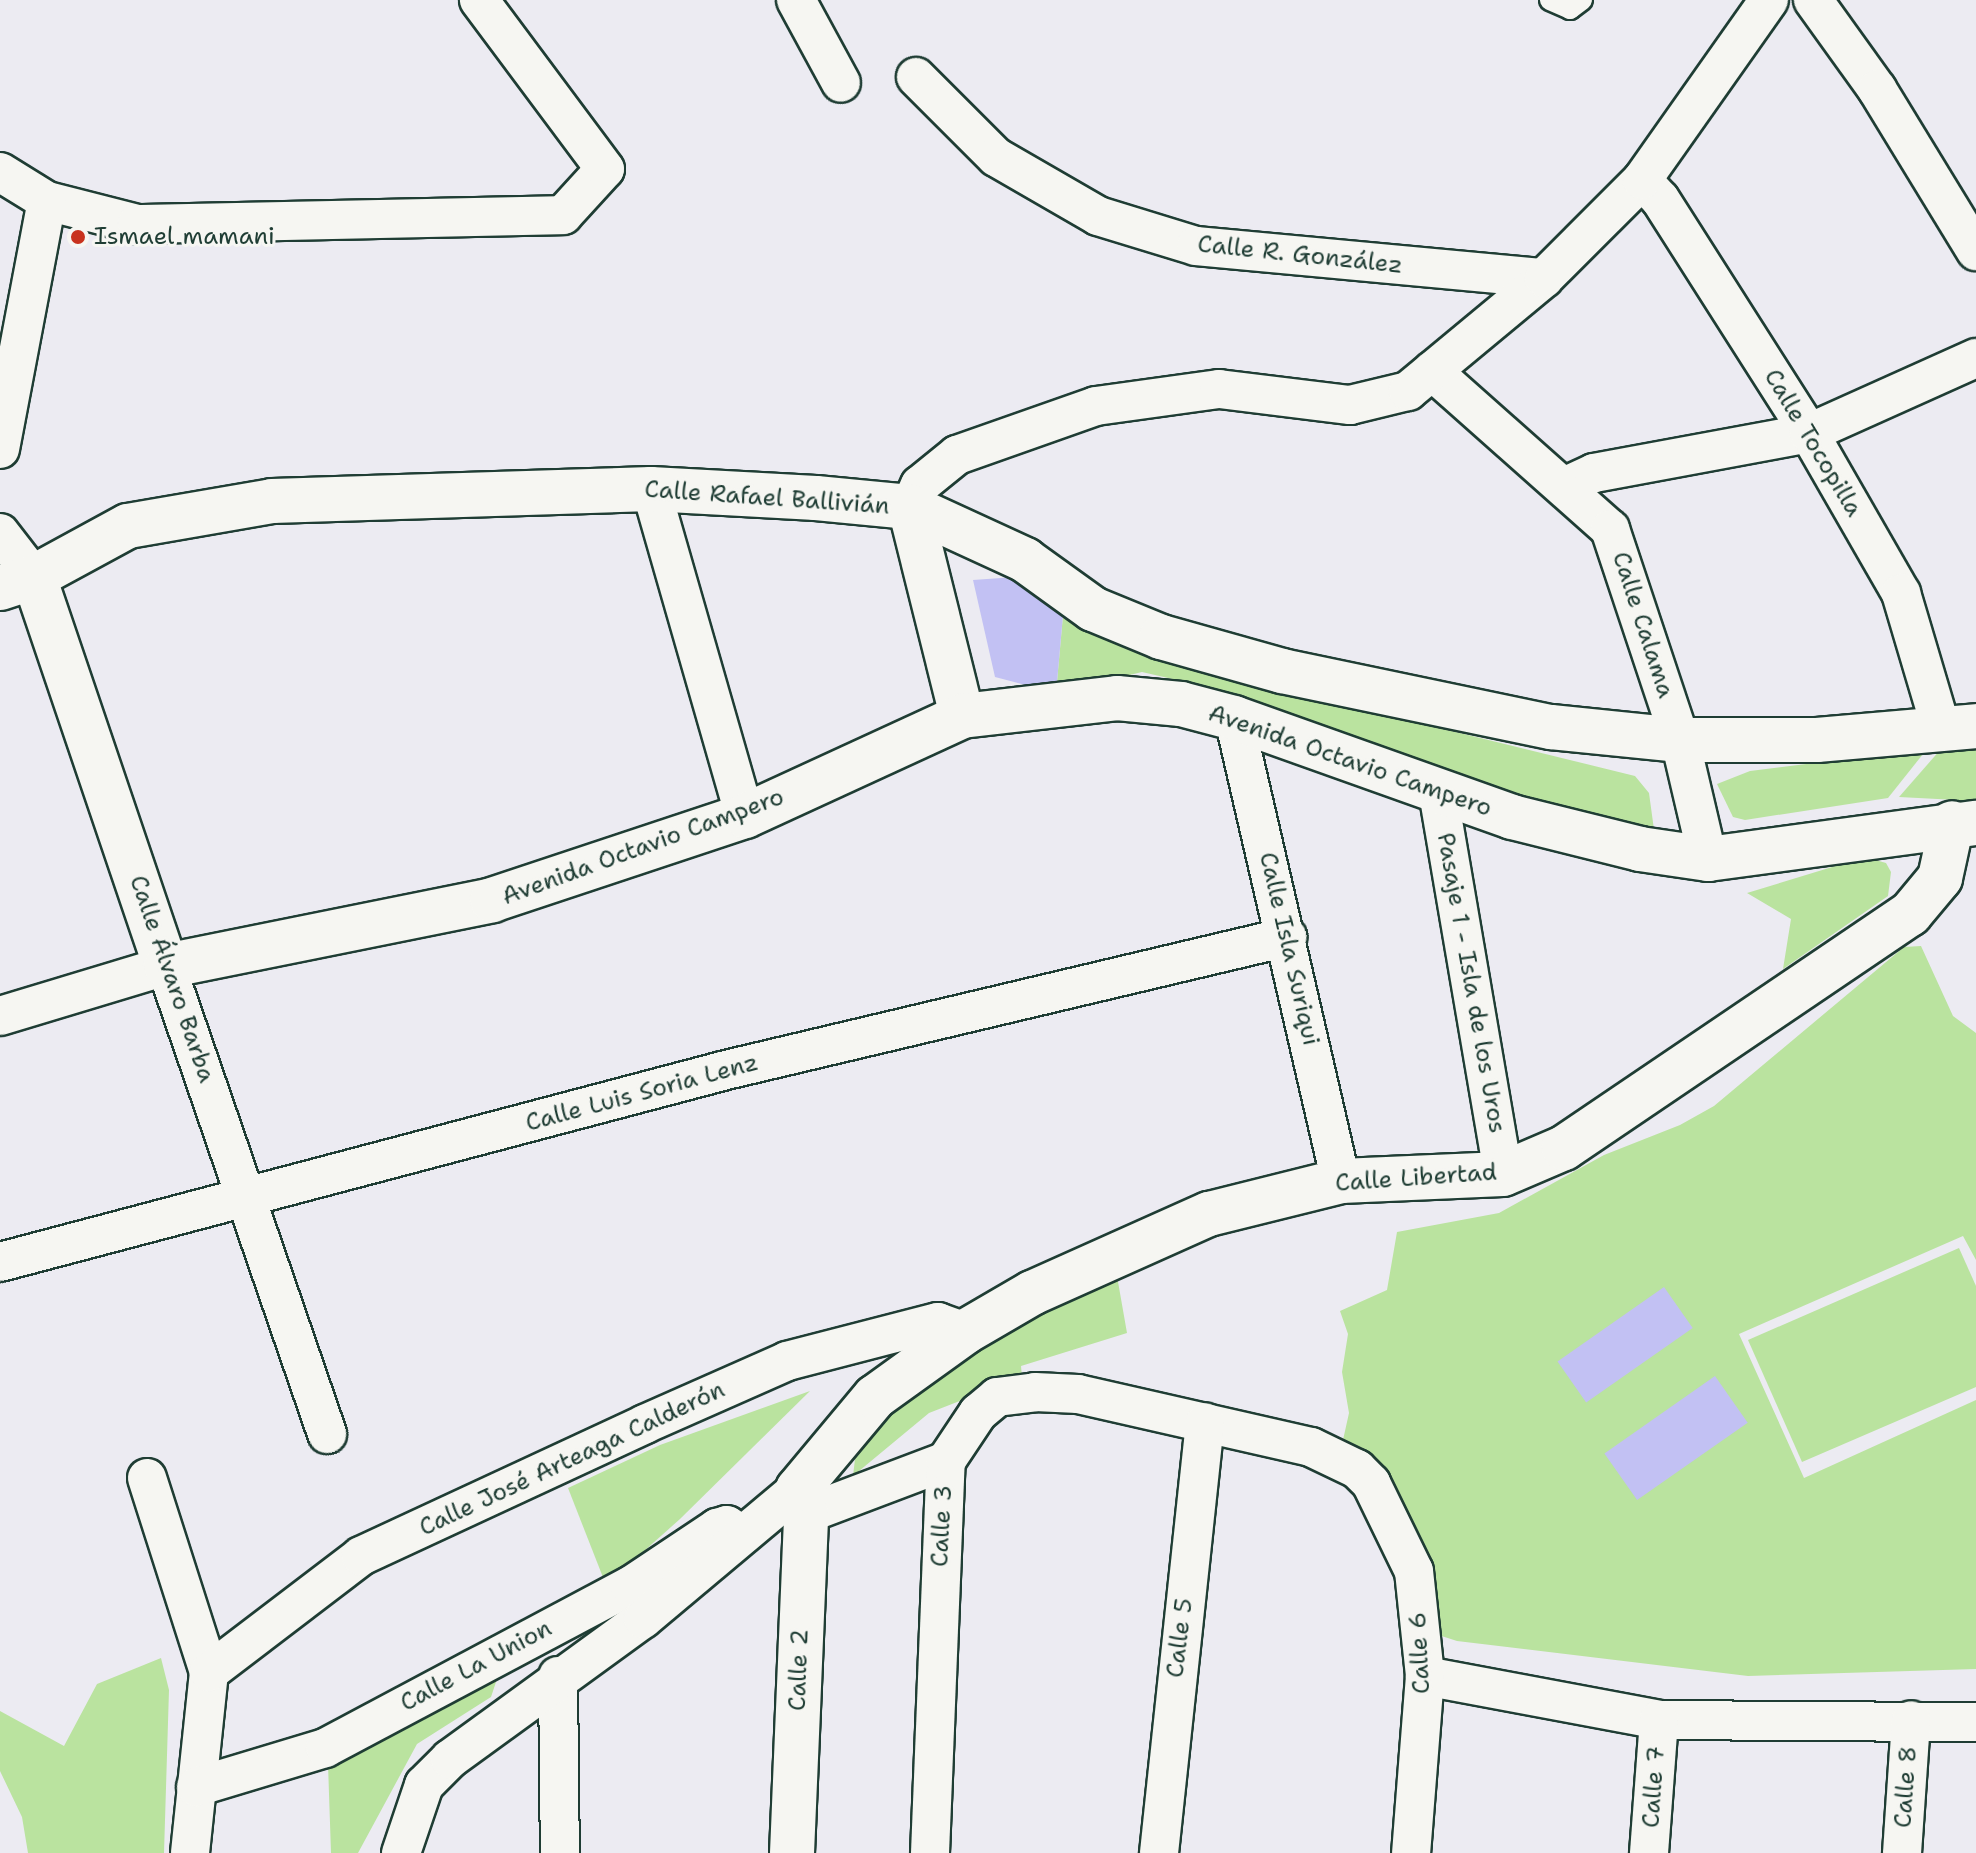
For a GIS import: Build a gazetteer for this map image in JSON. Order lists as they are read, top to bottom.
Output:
{
  "streets": {
    "street": [
      "Calle R. González",
      "Calle Tocopilla",
      "Calle Rafael Ballivián",
      "Calle Calama",
      "Avenida Octavio Campero",
      "Calle Isla Suriqui",
      "Calle Álvaro Barba",
      "Pasaje 1 - Isla de los Uros",
      "Calle Luis Soria Lenz",
      "Calle Libertad",
      "Calle José Arteaga Calderón",
      "Calle 3",
      "Calle 5",
      "Calle 6",
      "Calle La Union",
      "Calle 2",
      "Calle 7",
      "Calle 8"
    ]
  },
  "crossings": [
    ["Calle R. González", "Calle Rafael Ballivián"],
    ["Calle Tocopilla", "Calle Rafael Ballivián"],
    ["Calle Rafael Ballivián", "Calle Calama"],
    ["Calle Rafael Ballivián", "Calle Álvaro Barba"],
    ["Calle Calama", "Avenida Octavio Campero"],
    ["Avenida Octavio Campero", "Calle Isla Suriqui"],
    ["Avenida Octavio Campero", "Calle Álvaro Barba"],
    ["Avenida Octavio Campero", "Pasaje 1 - Isla de los Uros"],
    ["Avenida Octavio Campero", "Calle Libertad"],
    ["Calle Isla Suriqui", "Calle Luis Soria Lenz"],
    ["Calle Isla Suriqui", "Calle Libertad"],
    ["Calle Álvaro Barba", "Calle Luis Soria Lenz"],
    ["Pasaje 1 - Isla de los Uros", "Calle Libertad"],
    ["Calle Libertad", "Calle José Arteaga Calderón"],
    ["Calle 3", "Calle 5"],
    ["Calle 3", "Calle 6"]
  ],
  "places": ["Ismael mamani"]
}
